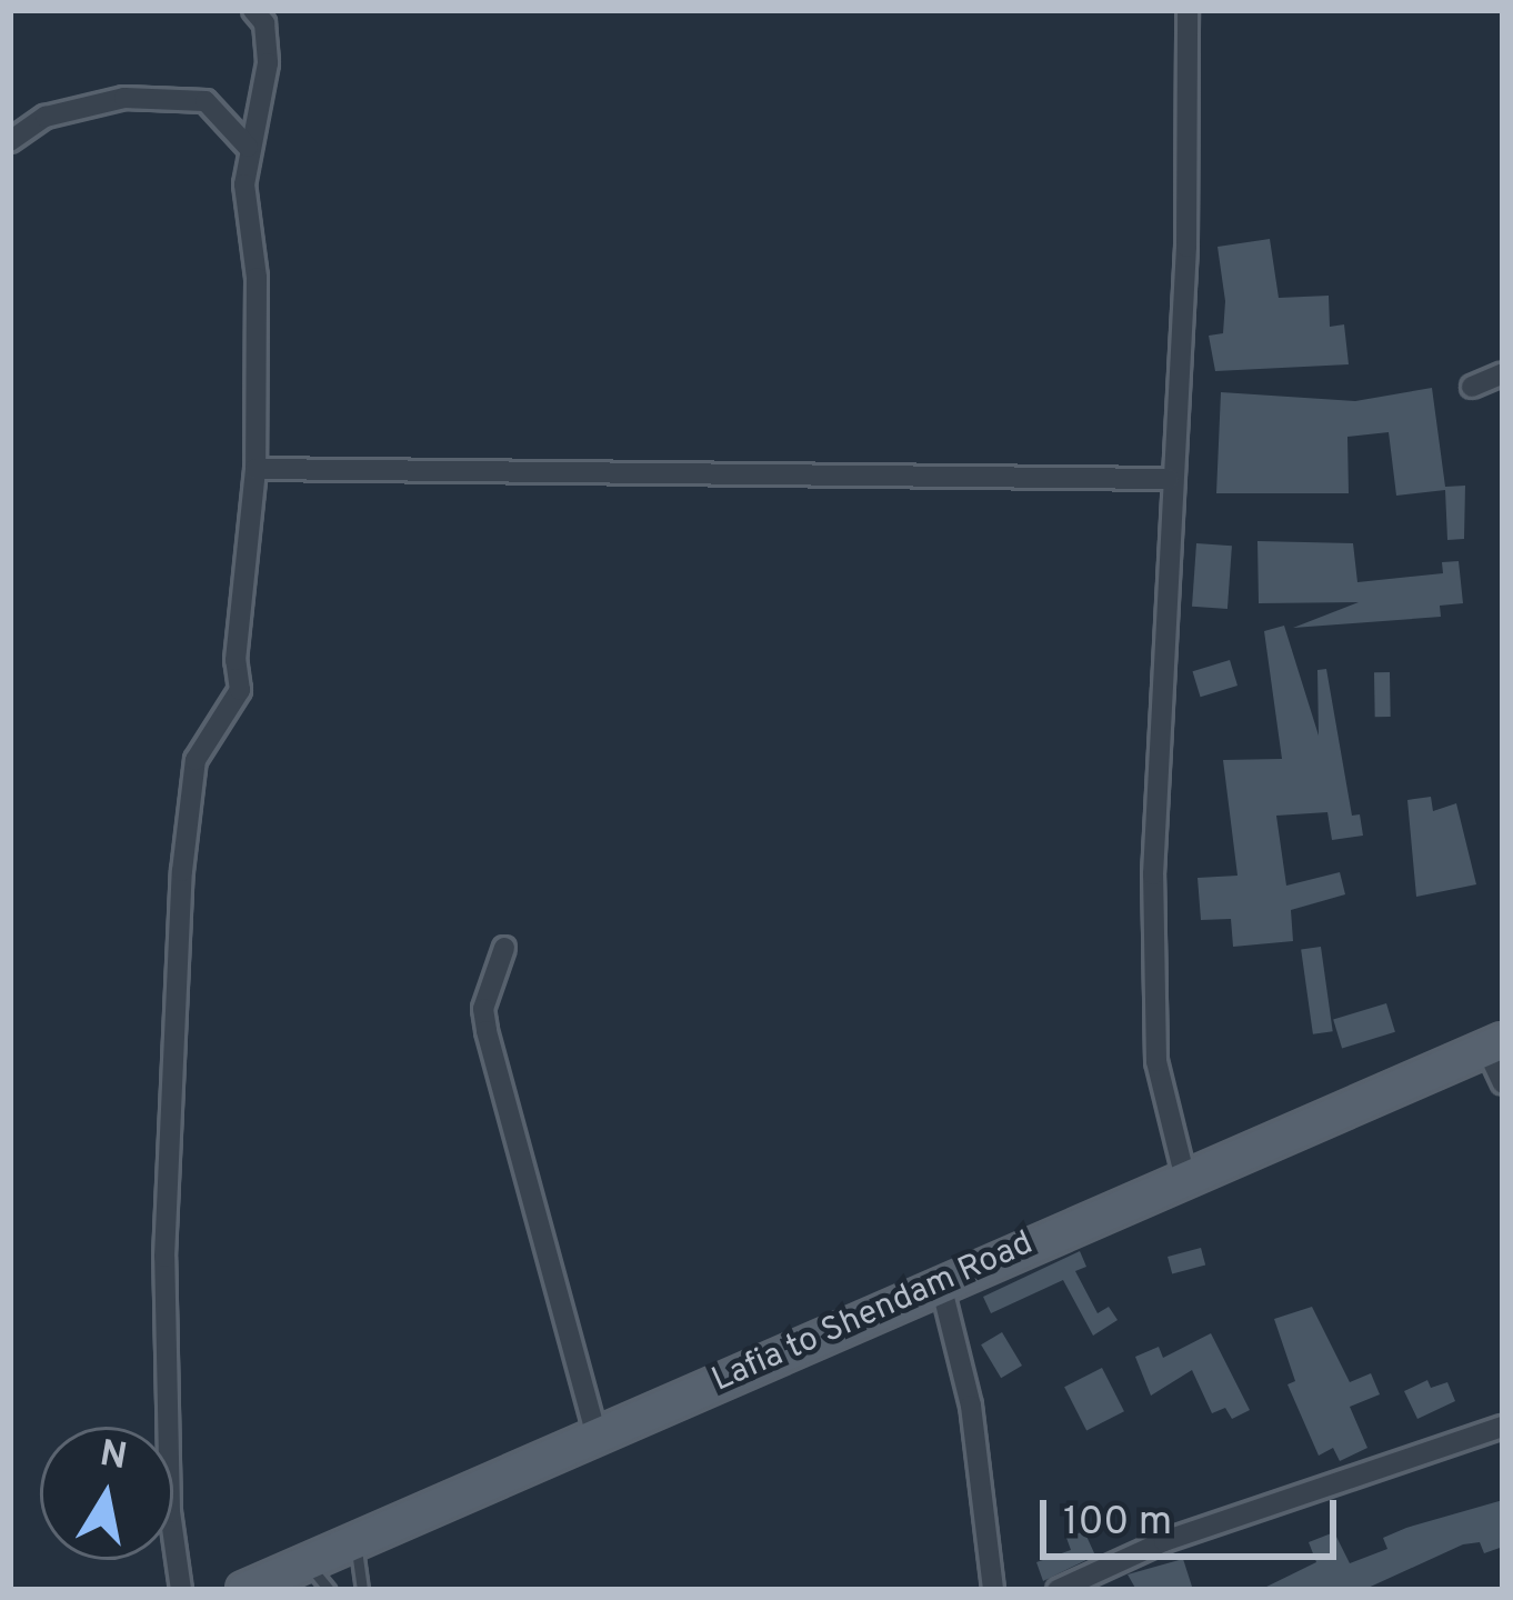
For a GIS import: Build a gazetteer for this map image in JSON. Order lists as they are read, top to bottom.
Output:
{
  "streets": {
    "main road": ["Lafia to Shendam Road"]
  },
  "scale_bar": "100 m",
  "north": "top"
}
